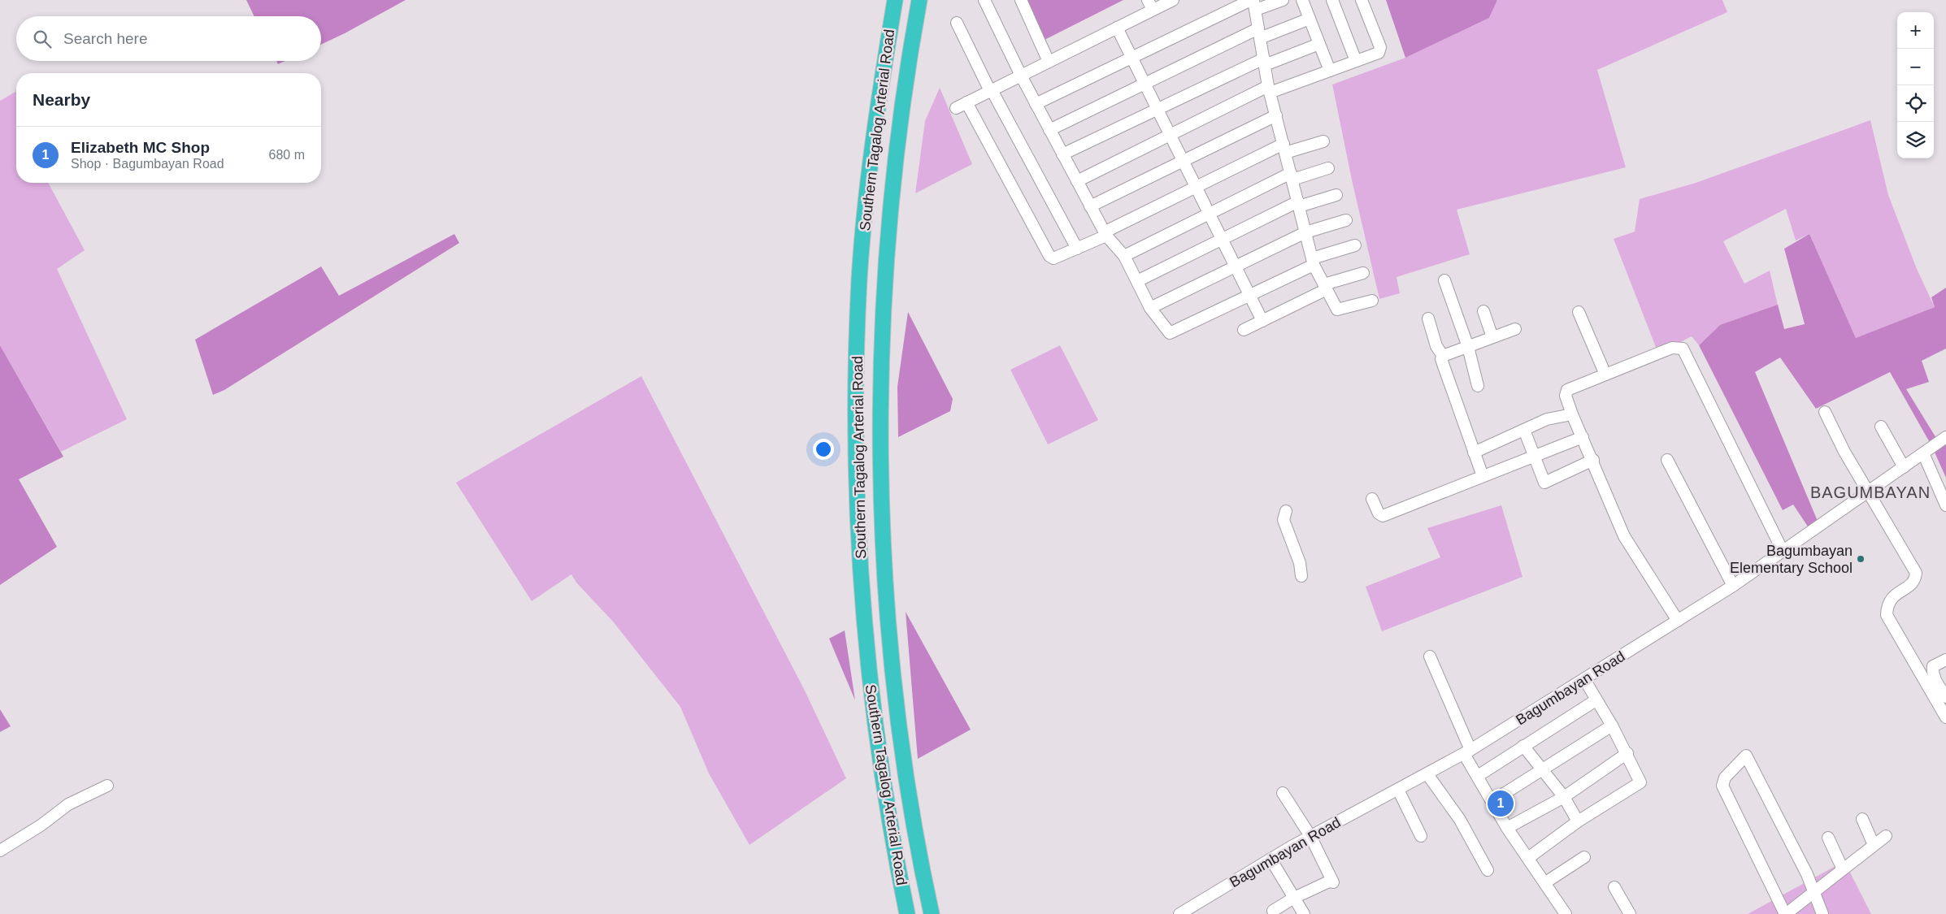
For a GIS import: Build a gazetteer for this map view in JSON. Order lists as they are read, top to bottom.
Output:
{
  "streets": {
    "highway": ["Southern Tagalog Arterial Road"],
    "street": ["Bagumbayan Road"]
  },
  "districts": ["BAGUMBAYAN"],
  "places": ["Bagumbayan Elementary School"],
  "page": {
    "map_buttons": ["+", "−"],
    "search": "Search here",
    "heading": "Nearby",
    "list": [
      {
        "mark": "1",
        "name": "Elizabeth MC Shop",
        "note": "Shop · Bagumbayan Road",
        "value": "680 m"
      }
    ],
    "pins": "1"
  }
}
